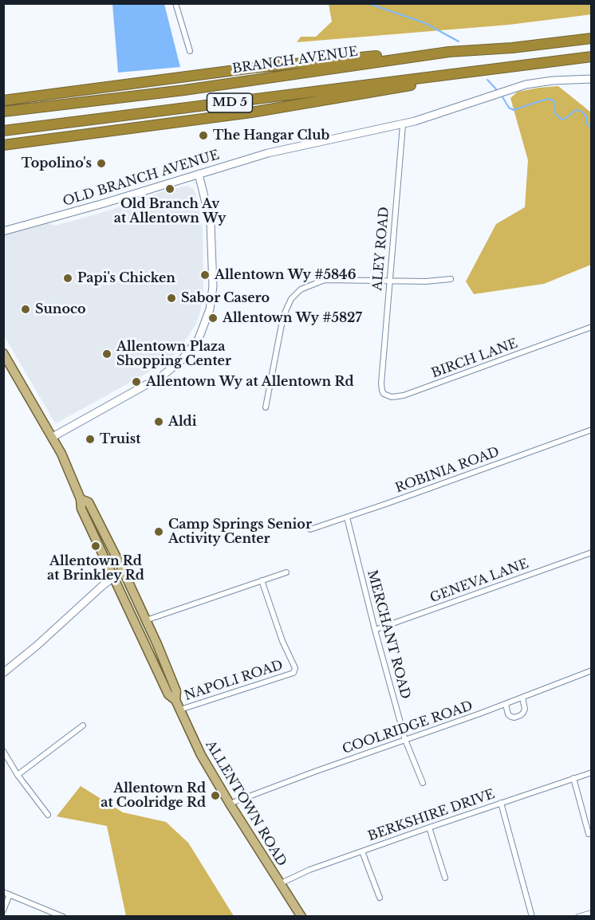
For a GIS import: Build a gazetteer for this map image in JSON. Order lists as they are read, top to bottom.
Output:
{
  "streets": {
    "highway": ["BRANCH AVENUE", "MD 5"],
    "main road": ["OLD BRANCH AVENUE", "ALLENTOWN ROAD"],
    "street": [
      "ALEY ROAD",
      "BIRCH LANE",
      "ROBINIA ROAD",
      "GENEVA LANE",
      "MERCHANT ROAD",
      "NAPOLI ROAD",
      "COOLRIDGE ROAD",
      "BERKSHIRE DRIVE"
    ]
  },
  "crossings": [
    ["OLD BRANCH AVENUE", "ALEY ROAD"],
    ["ALEY ROAD", "BIRCH LANE"],
    ["ROBINIA ROAD", "MERCHANT ROAD"],
    ["GENEVA LANE", "MERCHANT ROAD"],
    ["MERCHANT ROAD", "COOLRIDGE ROAD"],
    ["NAPOLI ROAD", "ALLENTOWN ROAD"],
    ["COOLRIDGE ROAD", "ALLENTOWN ROAD"],
    ["ALLENTOWN ROAD", "BERKSHIRE DRIVE"]
  ],
  "places": [
    "The Hangar Club",
    "Topolino's",
    "Old Branch Av at Allentown Wy",
    "Allentown Wy #5846",
    "Papi's Chicken",
    "Sabor Casero",
    "Sunoco",
    "Allentown Wy #5827",
    "Allentown Plaza Shopping Center",
    "Allentown Wy at Allentown Rd",
    "Aldi",
    "Truist",
    "Camp Springs Senior Activity Center",
    "Allentown Rd at Brinkley Rd",
    "Allentown Rd at Coolridge Rd"
  ]
}
